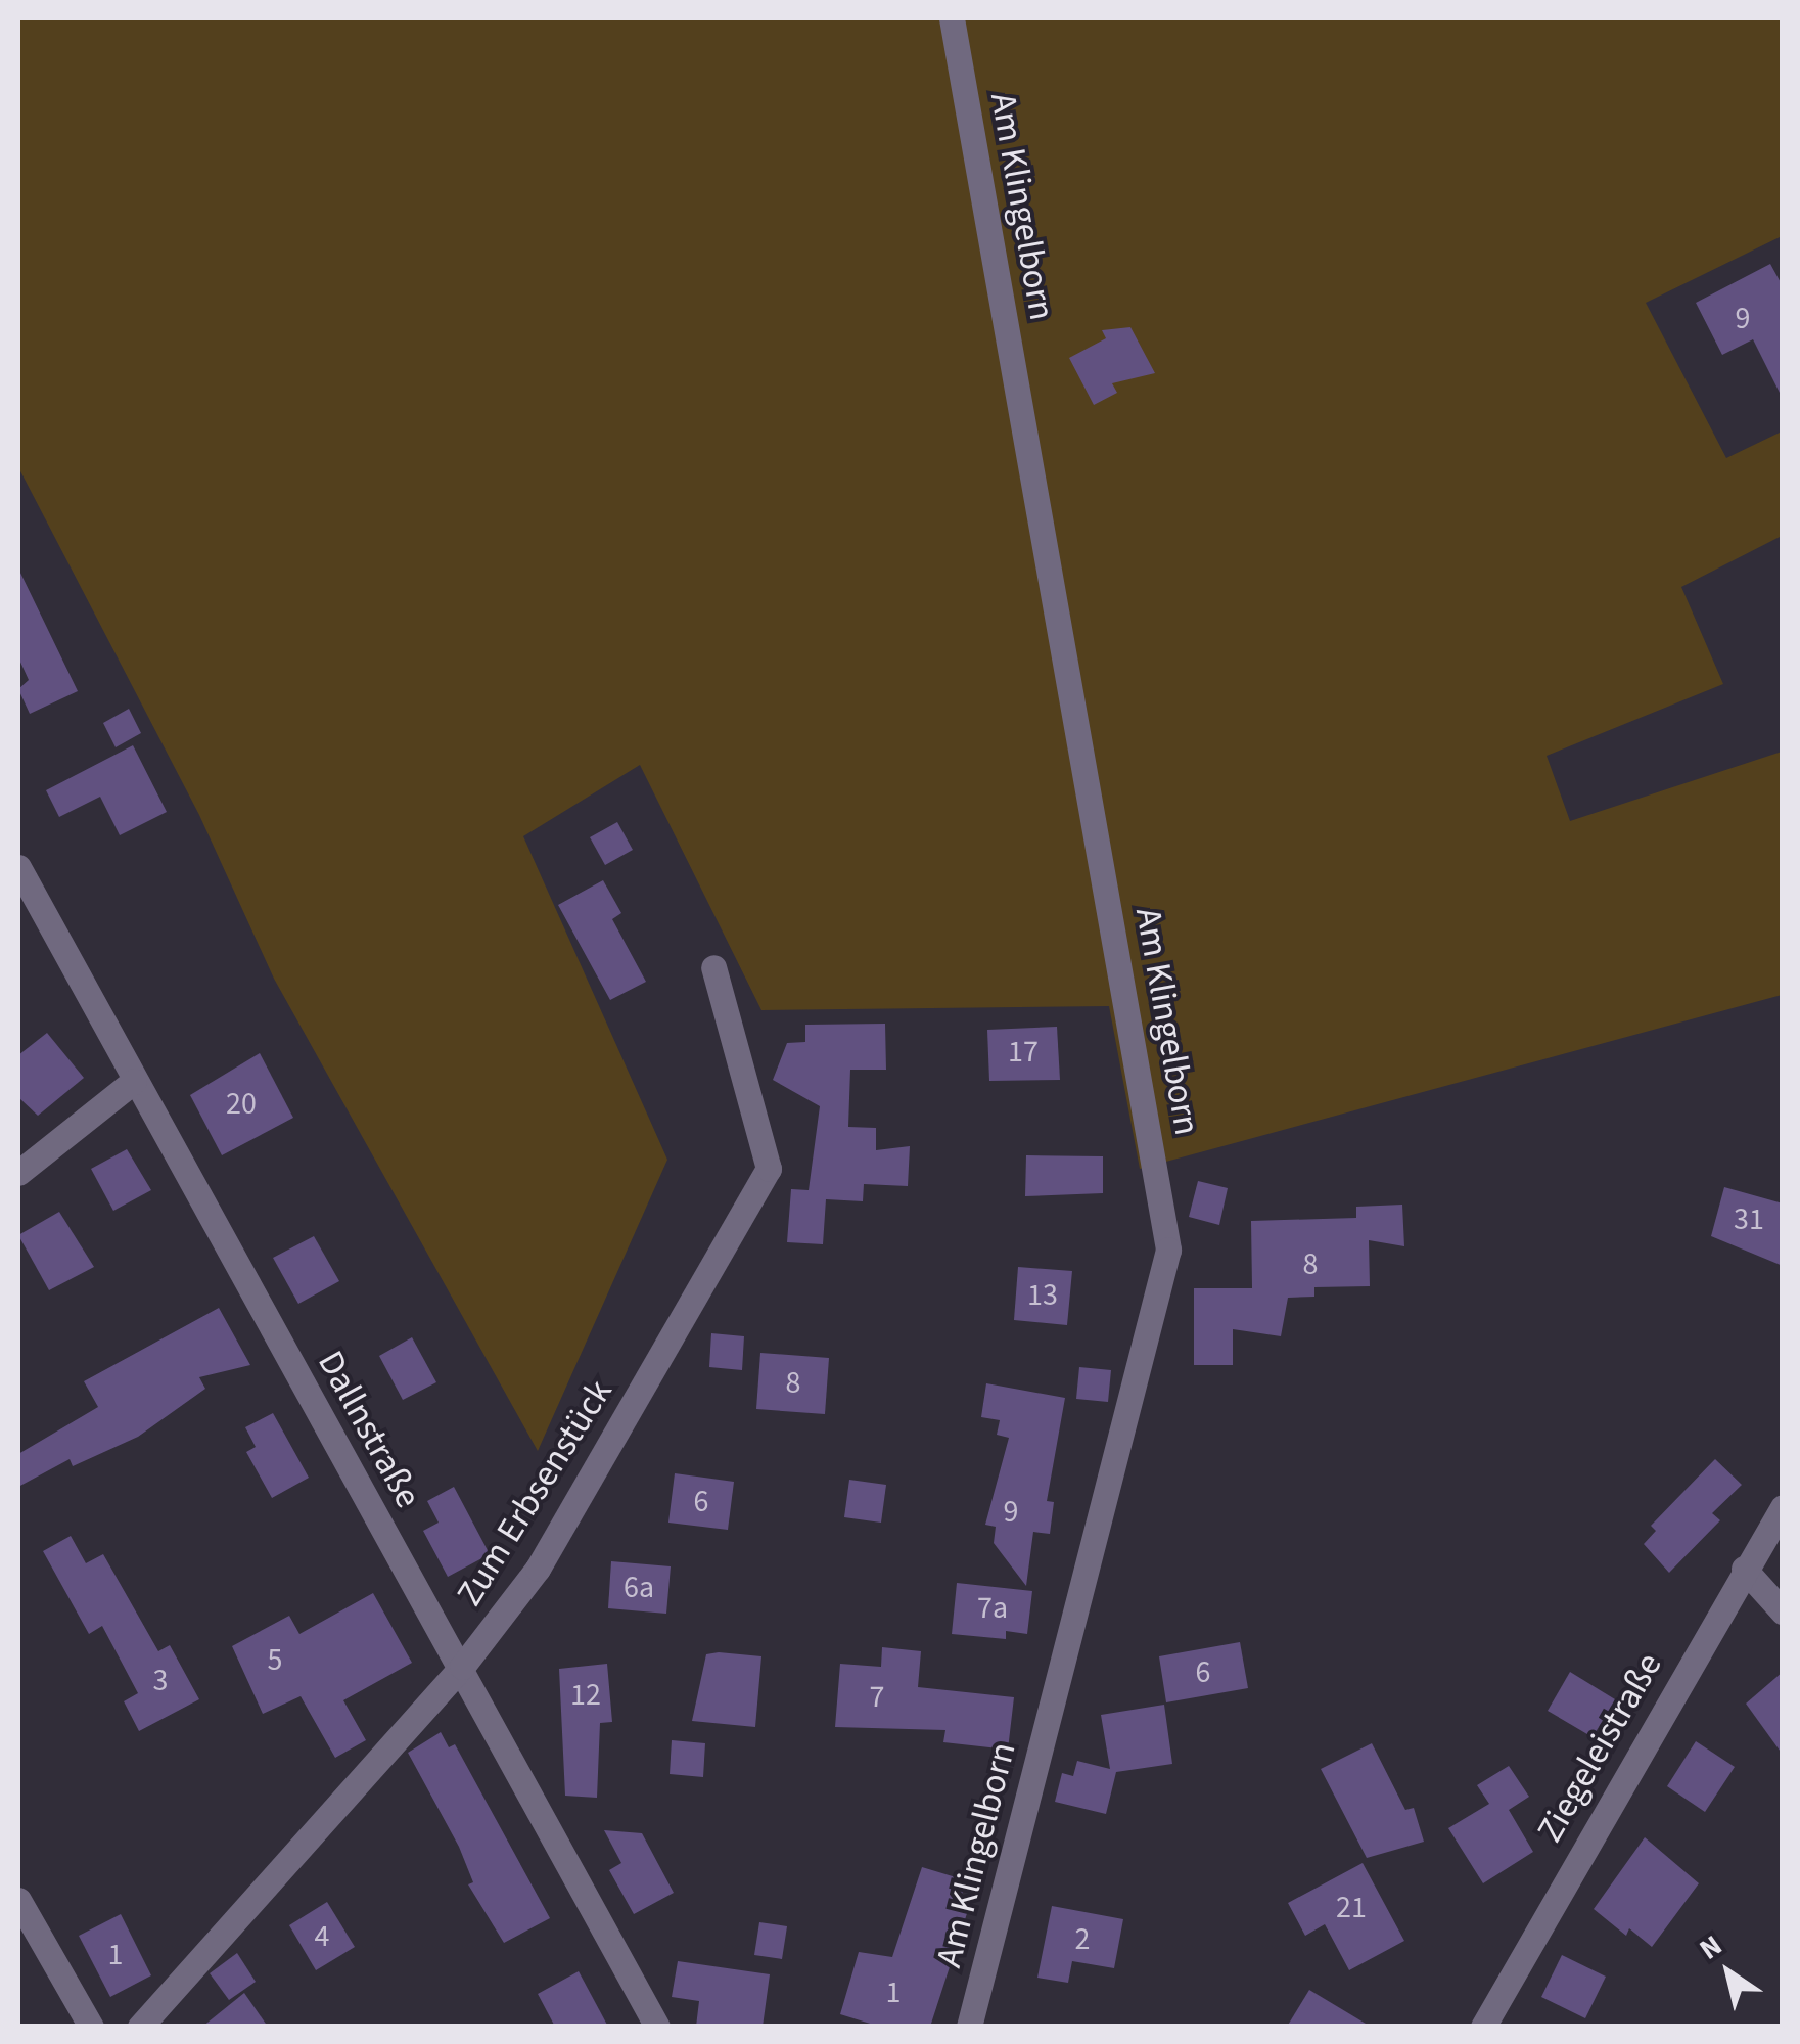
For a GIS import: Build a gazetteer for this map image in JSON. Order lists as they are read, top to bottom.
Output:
{
  "streets": {
    "street": [
      "Am Klingelborn",
      "Dallnstraße",
      "Zum Erbsenstück",
      "Ziegeleistraße"
    ]
  },
  "crossings": [
    ["Dallnstraße", "Zum Erbsenstück"]
  ],
  "house_numbers": [
    "9",
    "17",
    "20",
    "31",
    "8",
    "13",
    "8",
    "6",
    "9",
    "6a",
    "7a",
    "5",
    "6",
    "3",
    "12",
    "7",
    "21",
    "4",
    "2",
    "1",
    "1"
  ],
  "north": "top left"
}
